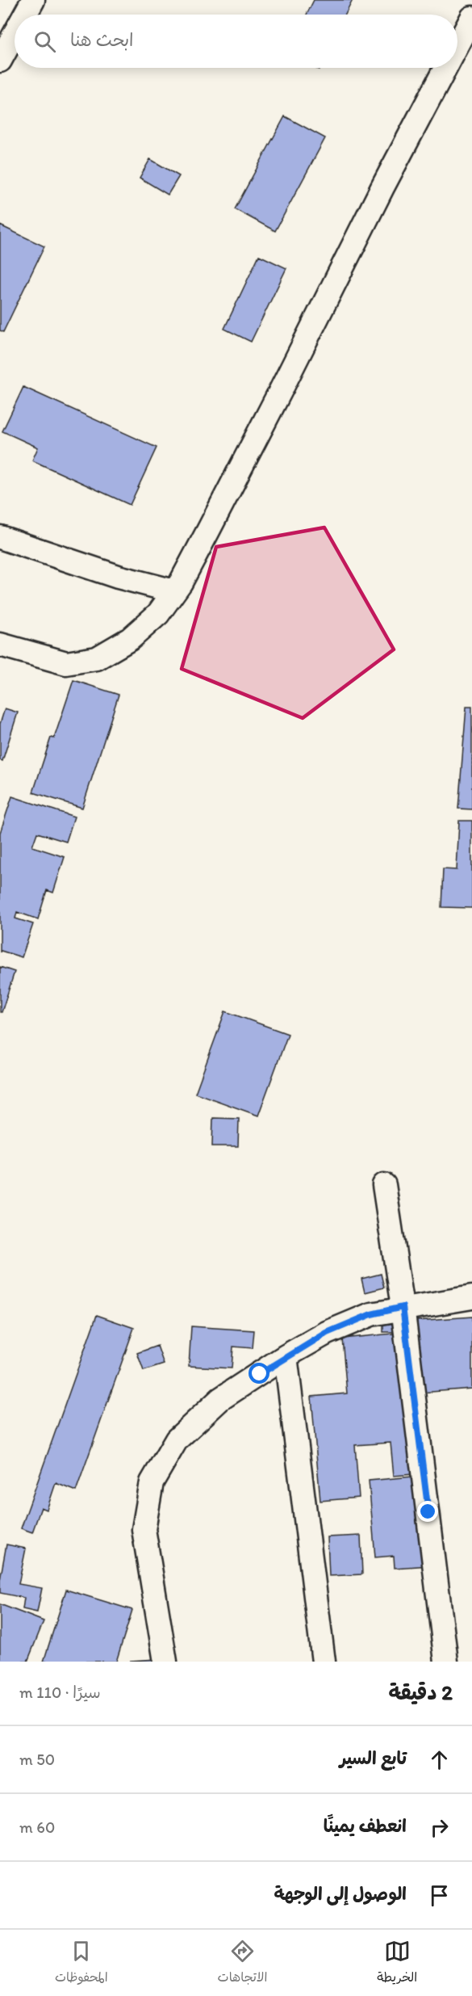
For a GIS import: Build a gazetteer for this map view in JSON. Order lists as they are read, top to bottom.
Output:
{
  "page": {
    "search": "ابحث هنا",
    "heading": ["2 دقيقة", "سيرًا · 110 m"],
    "list": [
      ["تابع السير", "50 m"],
      ["انعطف يمينًا", "60 m"],
      "الوصول إلى الوجهة"
    ],
    "nav": ["الخريطة", "الاتجاهات", "المحفوظات"]
  }
}
